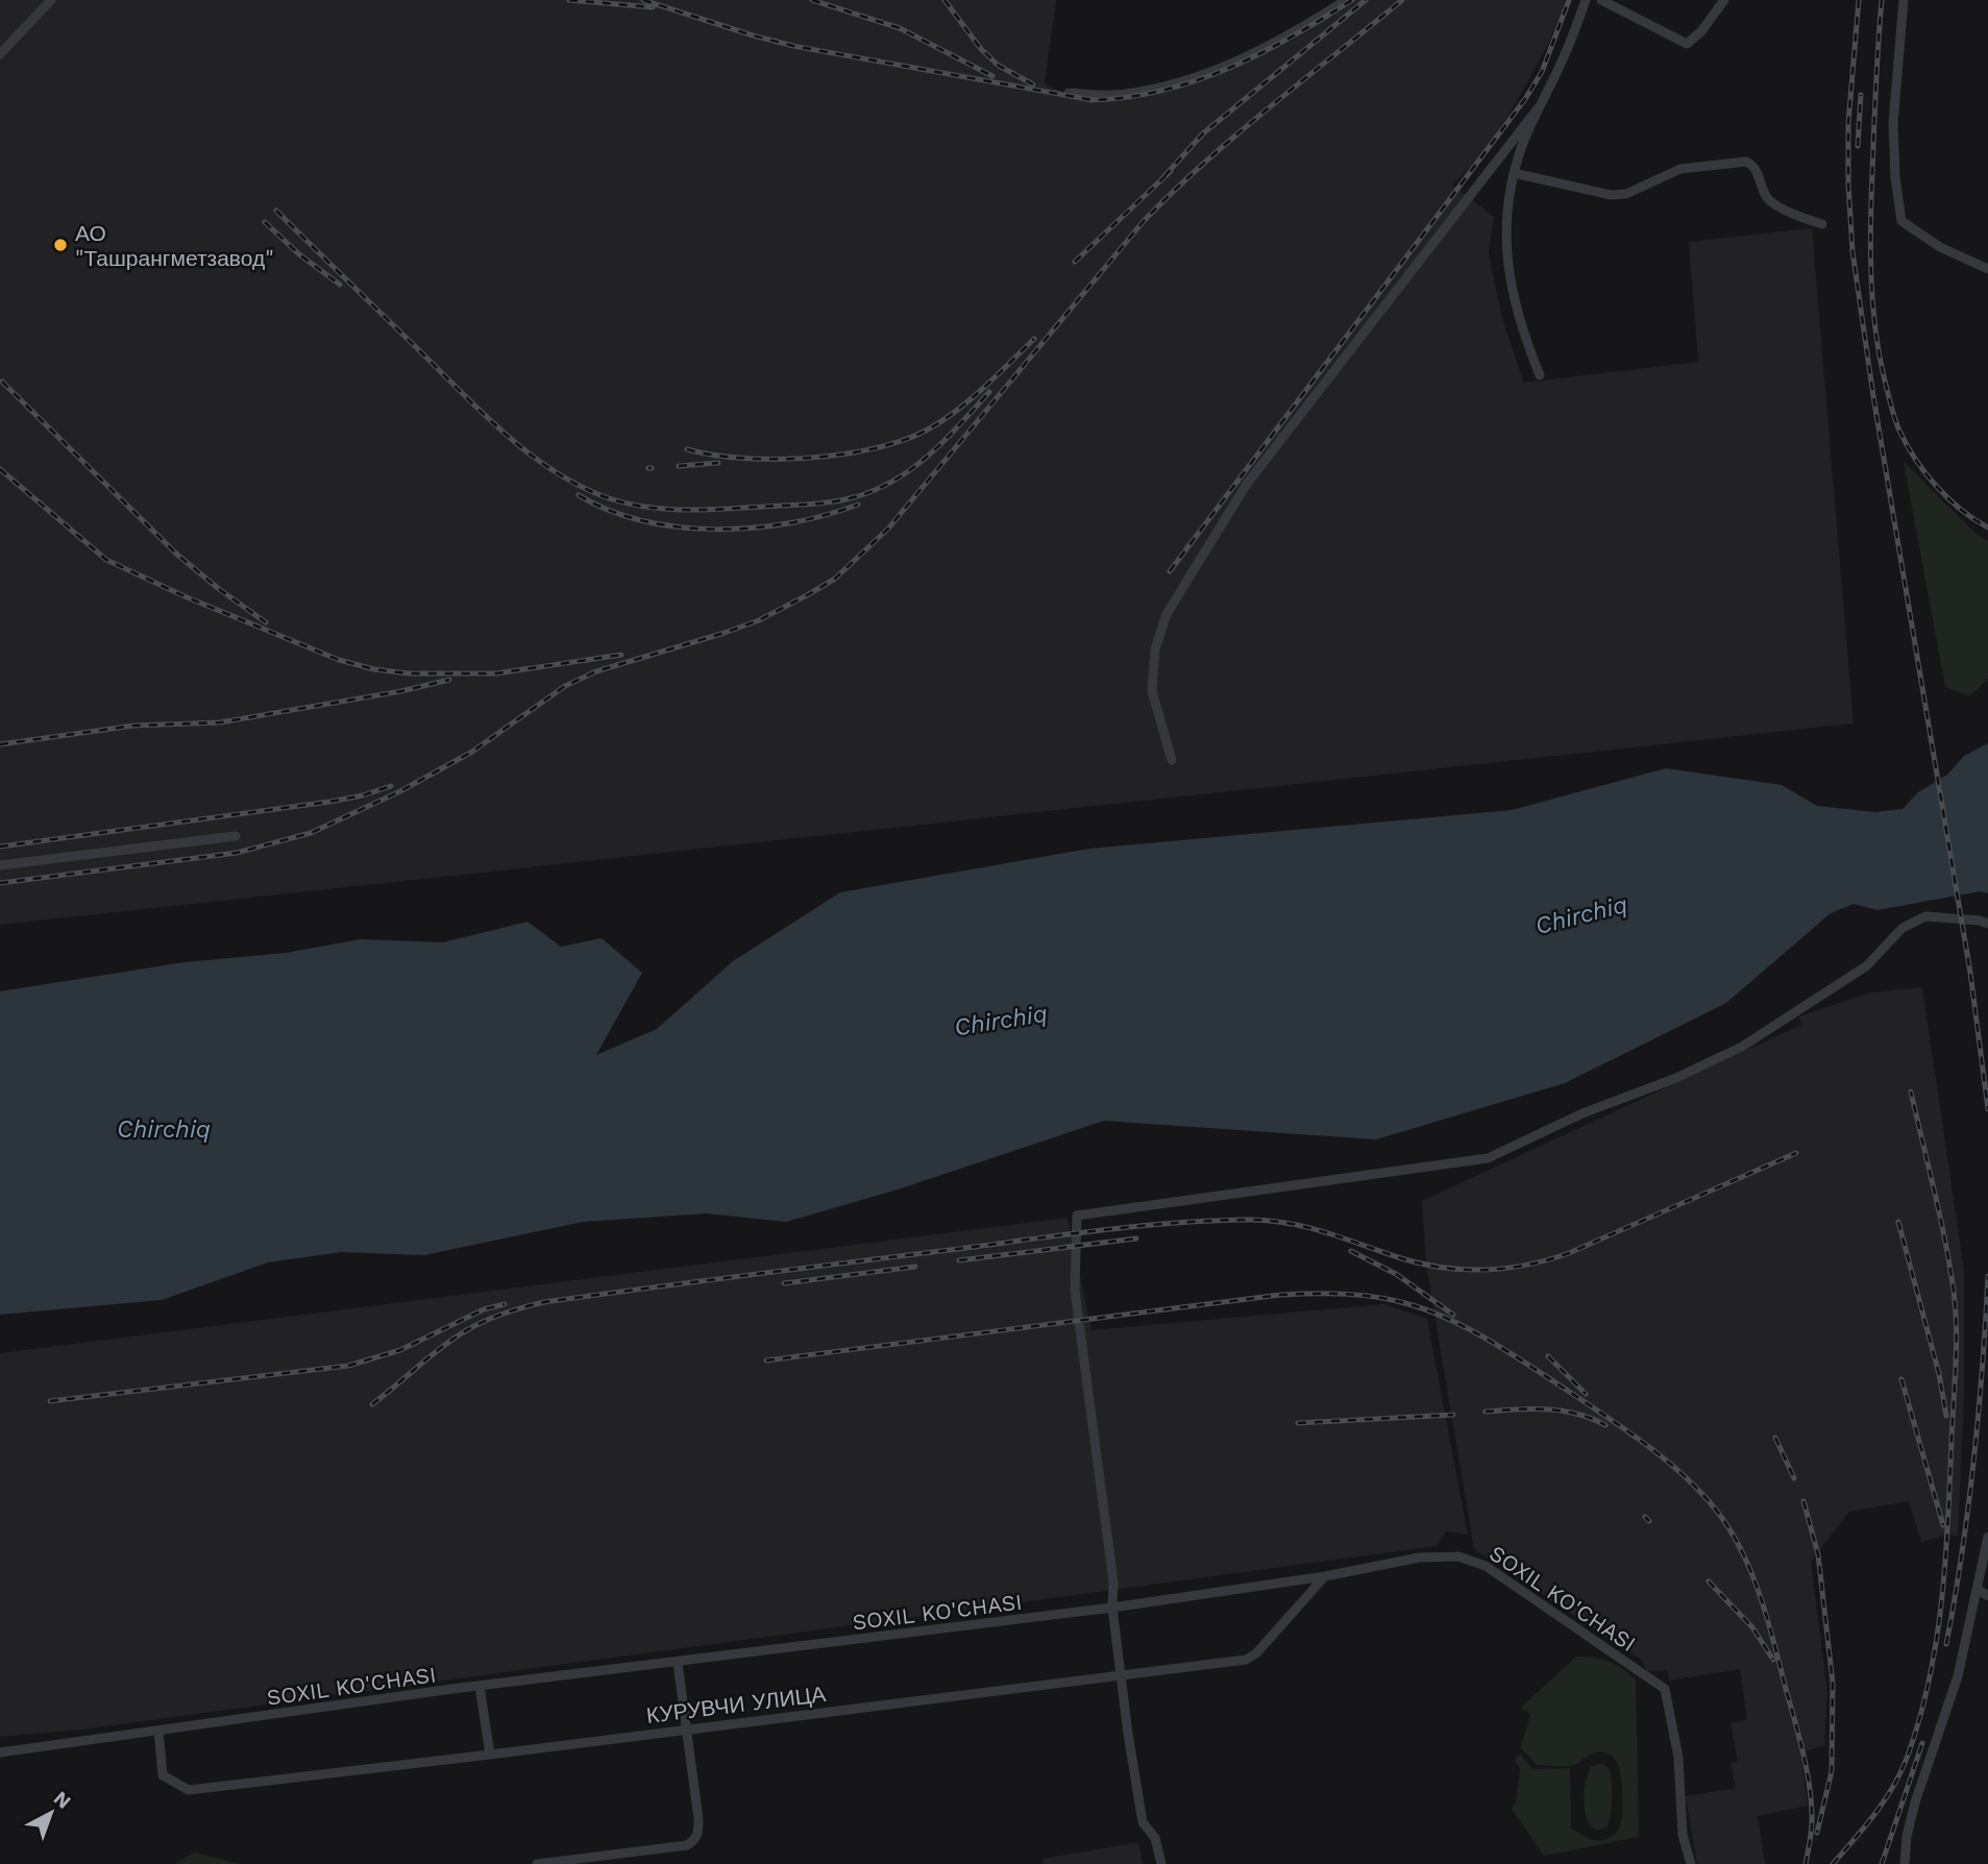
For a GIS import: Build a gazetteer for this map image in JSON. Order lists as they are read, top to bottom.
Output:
{
  "streets": {
    "street": ["SOXIL KO'CHASI", "КУРУВЧИ УЛИЦА"]
  },
  "crossings": [
    ["SOXIL KO'CHASI", "КУРУВЧИ УЛИЦА"]
  ],
  "water": ["Chirchiq"],
  "places": ["АО \"Ташрангметзавод\""],
  "north": "top right"
}
